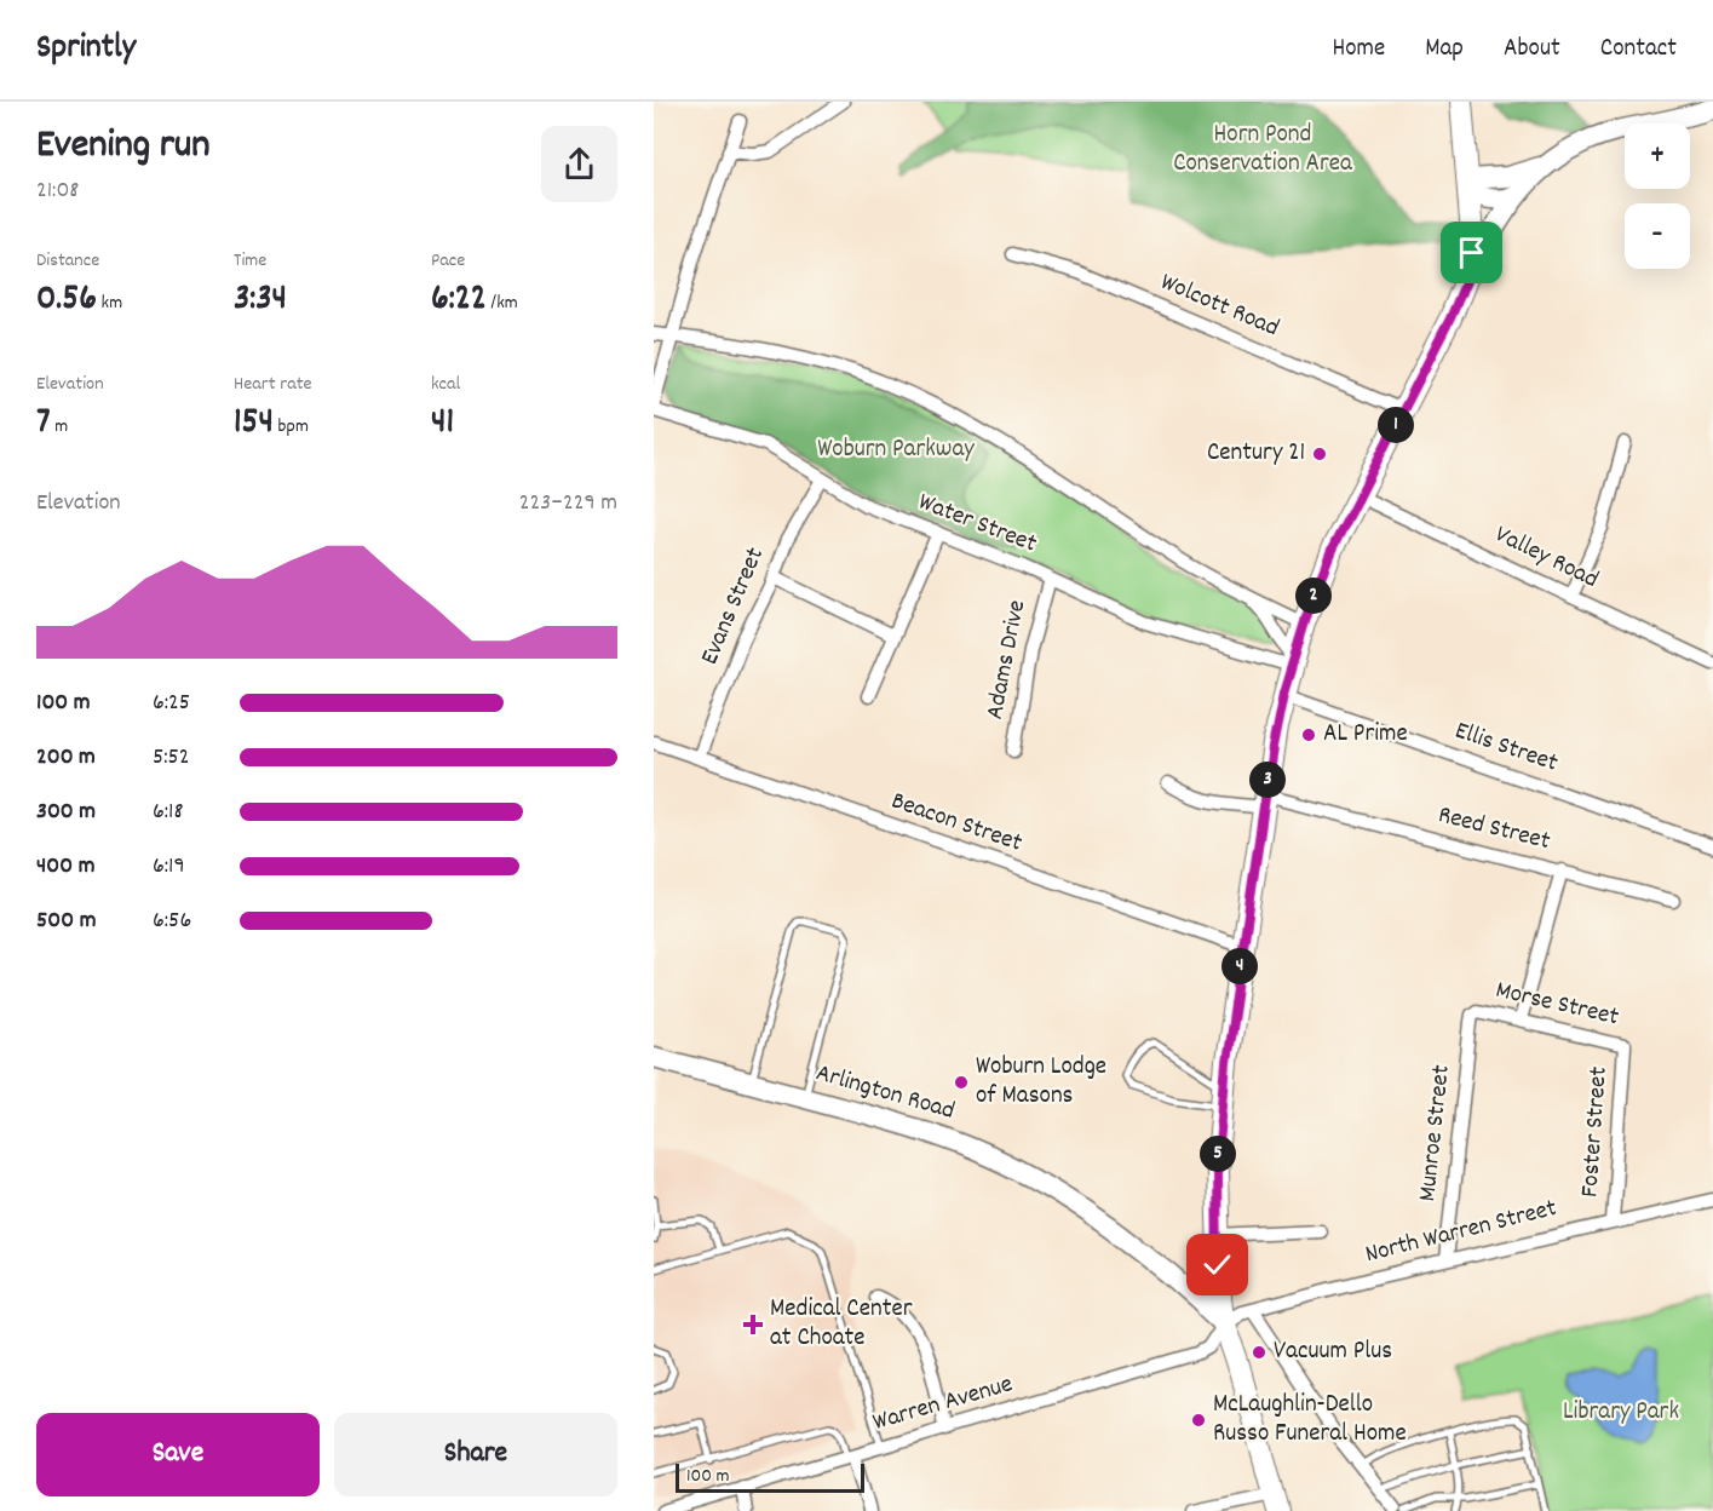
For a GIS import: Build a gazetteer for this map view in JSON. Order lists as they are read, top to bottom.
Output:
{
  "streets": {
    "street": [
      "Wolcott Road",
      "Water Street",
      "Valley Road",
      "Evans Street",
      "Adams Drive",
      "Ellis Street",
      "Beacon Street",
      "Reed Street",
      "Morse Street",
      "Arlington Road",
      "Foster Street",
      "Munroe Street",
      "North Warren Street",
      "Warren Avenue"
    ]
  },
  "crossings": [
    ["Water Street", "Evans Street"],
    ["Water Street", "Adams Drive"],
    ["Evans Street", "Beacon Street"],
    ["Reed Street", "Morse Street"],
    ["Morse Street", "Foster Street"],
    ["Morse Street", "Munroe Street"],
    ["Arlington Road", "North Warren Street"],
    ["Arlington Road", "Warren Avenue"],
    ["Foster Street", "North Warren Street"],
    ["Munroe Street", "North Warren Street"],
    ["North Warren Street", "Warren Avenue"]
  ],
  "parks": ["Horn Pond Conservation Area", "Woburn Parkway", "Library Park"],
  "places": {
    "other": [
      "Century 21",
      "AL Prime",
      "Woburn Lodge of Masons",
      "Vacuum Plus",
      "McLaughlin-Dello Russo Funeral Home"
    ],
    "health": ["Medical Center at Choate"]
  },
  "scale_bar": "100 m",
  "page": {
    "header": "Sprintly",
    "nav": [
      "Home",
      "Map",
      "About",
      "Contact"
    ],
    "heading": ["Evening run", "21:08"],
    "map_buttons": ["+", "−"],
    "stats": [
      ["Distance", "0.56 km"],
      ["Time", "3:34"],
      ["Pace", "6:22 /km"],
      ["Elevation", "7 m"],
      ["Heart rate", "154 bpm"],
      ["kcal", "41"]
    ],
    "pins": [
      "1",
      "2",
      "3",
      "4",
      "5"
    ],
    "chart": ["Elevation", "223–229 m"],
    "list": [
      {
        "name": "100 m",
        "note": "6:25"
      },
      {
        "name": "200 m",
        "note": "5:52"
      },
      {
        "name": "300 m",
        "note": "6:18"
      },
      {
        "name": "400 m",
        "note": "6:19"
      },
      {
        "name": "500 m",
        "note": "6:56"
      }
    ],
    "buttons": ["Save", "Share"],
    "scale": "100 m"
  }
}
